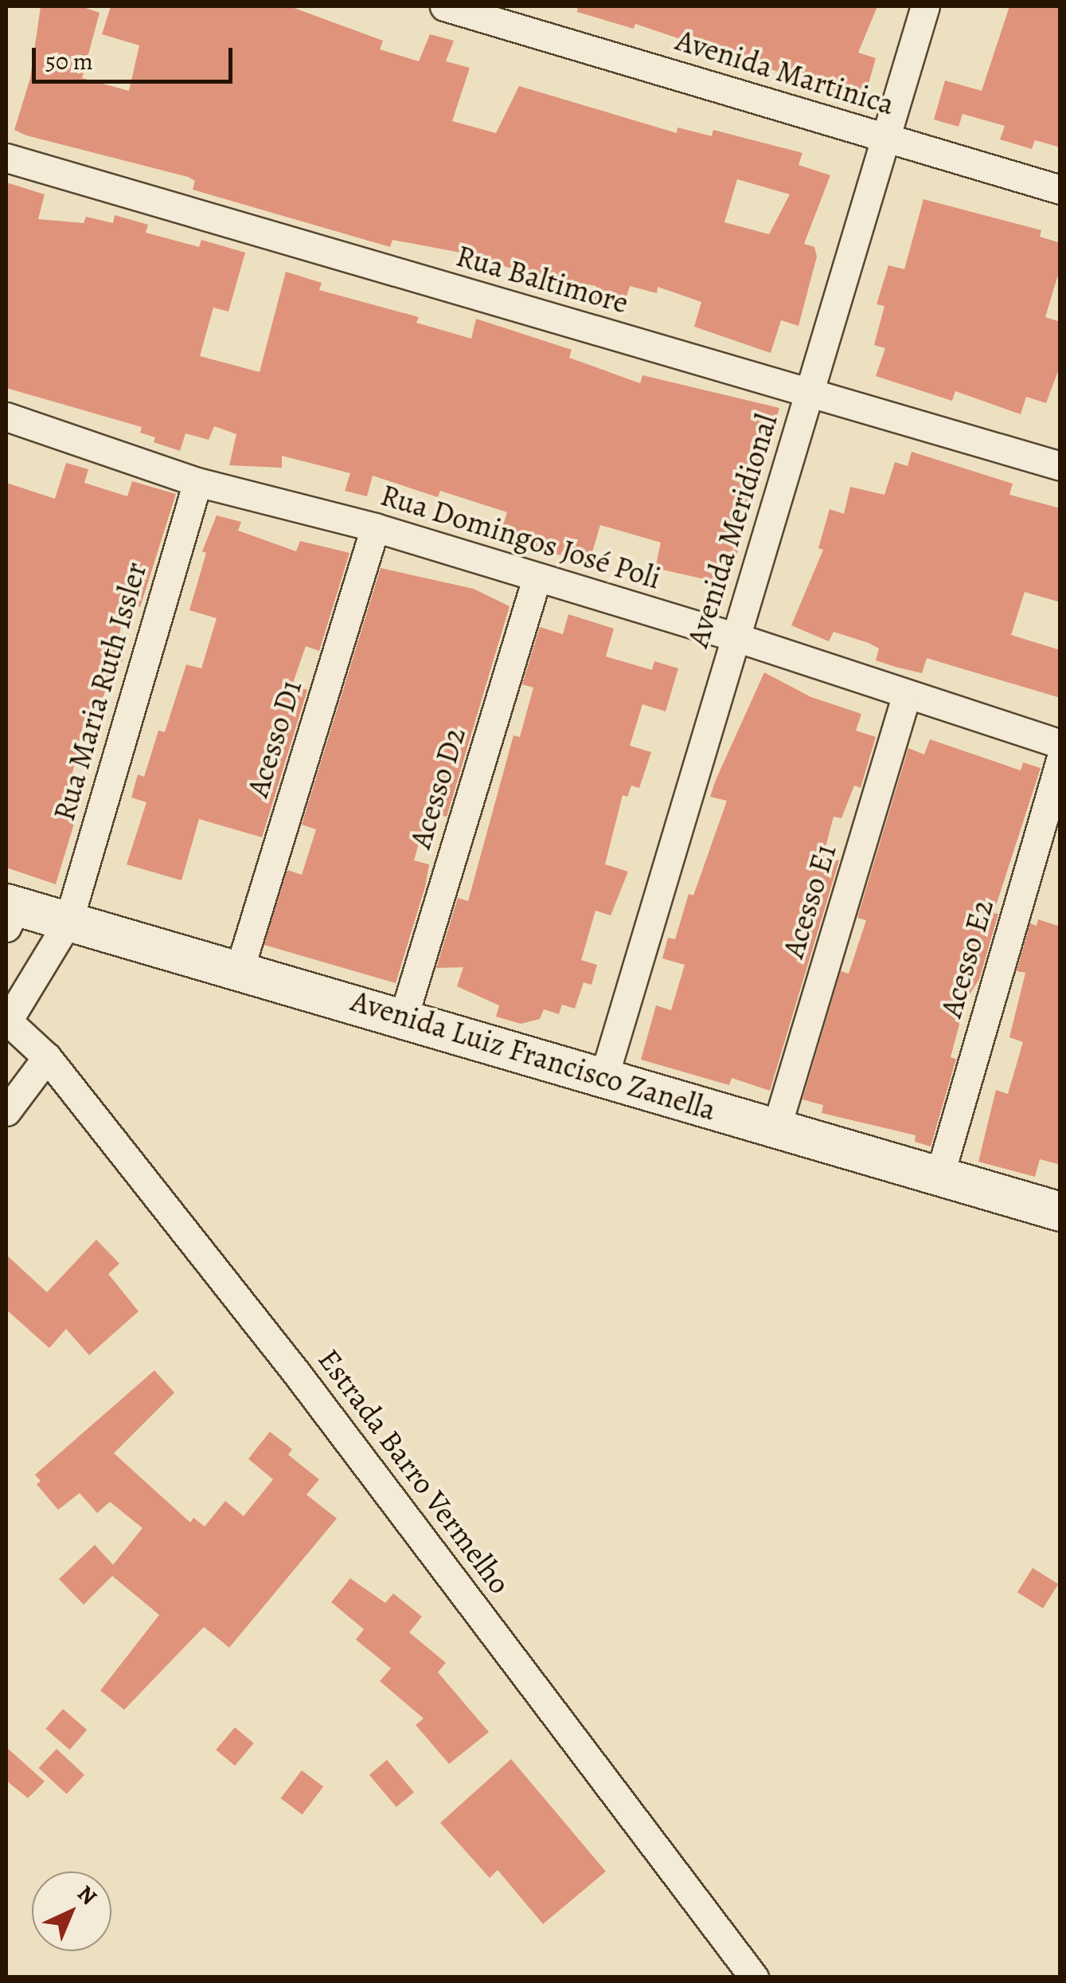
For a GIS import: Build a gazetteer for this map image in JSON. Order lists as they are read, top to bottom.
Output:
{
  "streets": {
    "street": [
      "Avenida Martinica",
      "Rua Baltimore",
      "Avenida Meridional",
      "Rua Domingos José Poli",
      "Rua Maria Ruth Issler",
      "Acesso D1",
      "Acesso D2",
      "Acesso E1",
      "Acesso E2",
      "Avenida Luiz Francisco Zanella",
      "Estrada Barro Vermelho"
    ]
  },
  "crossings": [
    ["Avenida Martinica", "Avenida Meridional"],
    ["Rua Baltimore", "Avenida Meridional"],
    ["Avenida Meridional", "Rua Domingos José Poli"],
    ["Avenida Meridional", "Avenida Luiz Francisco Zanella"],
    ["Rua Domingos José Poli", "Rua Maria Ruth Issler"],
    ["Rua Domingos José Poli", "Acesso D1"],
    ["Rua Domingos José Poli", "Acesso D2"],
    ["Rua Domingos José Poli", "Acesso E1"],
    ["Rua Maria Ruth Issler", "Avenida Luiz Francisco Zanella"],
    ["Rua Maria Ruth Issler", "Estrada Barro Vermelho"],
    ["Acesso D1", "Avenida Luiz Francisco Zanella"],
    ["Acesso D2", "Avenida Luiz Francisco Zanella"],
    ["Acesso E1", "Avenida Luiz Francisco Zanella"],
    ["Acesso E2", "Avenida Luiz Francisco Zanella"]
  ],
  "scale_bar": "50 m",
  "north": "top right"
}
